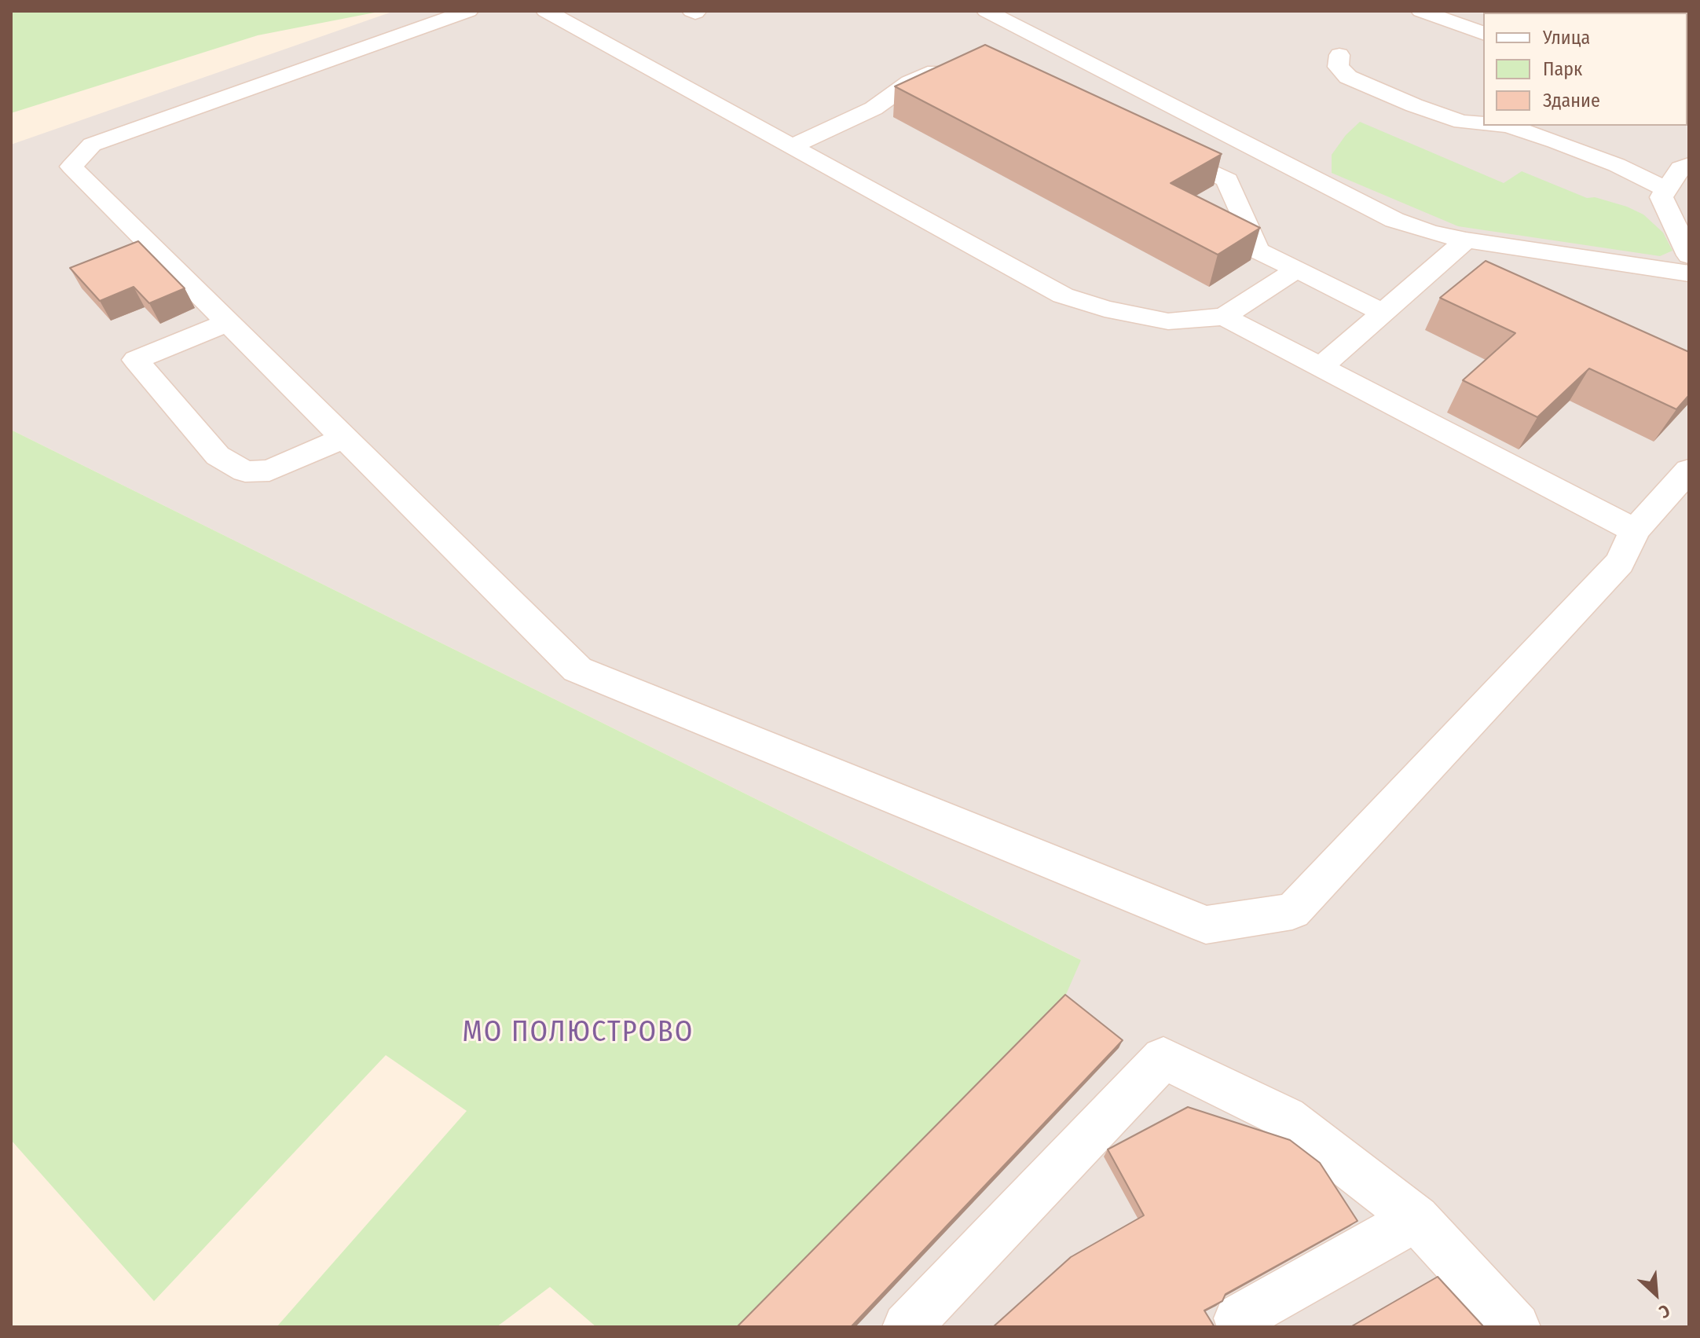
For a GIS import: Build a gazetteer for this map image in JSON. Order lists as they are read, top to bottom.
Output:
{
  "districts": ["МО ПОЛЮСТРОВО"],
  "legend": ["Улица", "Парк", "Здание"],
  "north": "bottom right"
}
